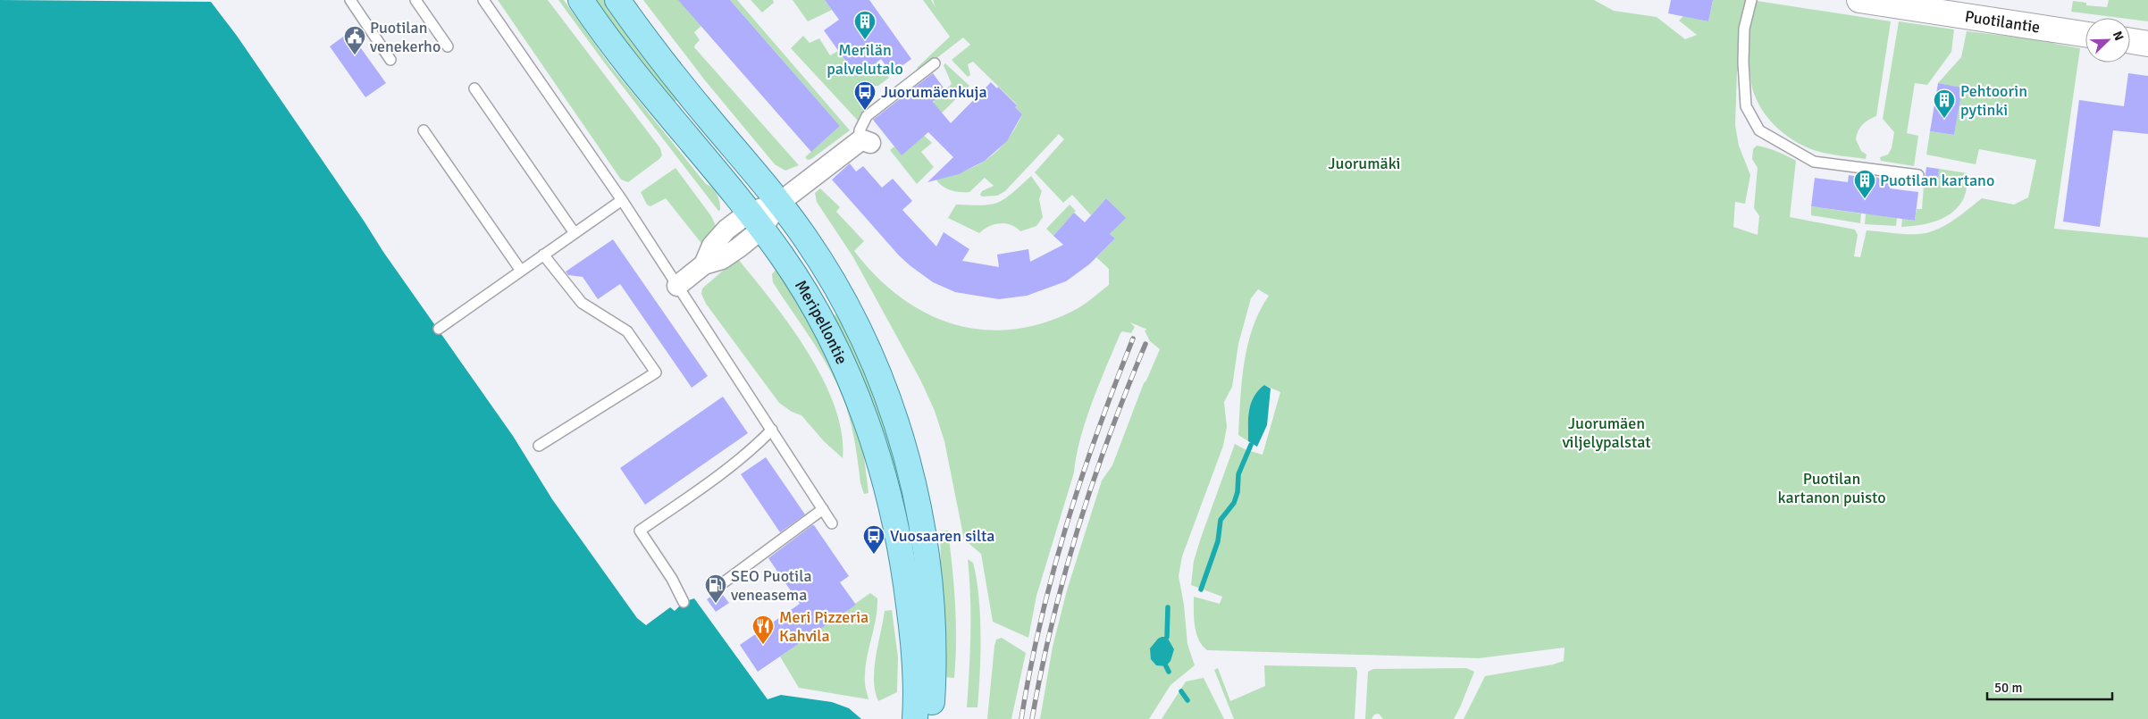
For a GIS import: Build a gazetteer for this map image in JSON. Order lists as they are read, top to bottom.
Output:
{
  "streets": {
    "main road": ["Meripellontie"],
    "street": ["Puotilantie"]
  },
  "parks": ["Juorumäki", "Juorumäen viljelypalstat", "Puotilan kartanon puisto"],
  "places": {
    "building": ["Merilän palvelutalo", "Pehtoorin pytinki", "Puotilan kartano"],
    "public building": ["Puotilan venekerho"],
    "bus stop": ["Juorumäenkuja", "Vuosaaren silta"],
    "fuel station": ["SEO Puotila veneasema"],
    "restaurant": ["Meri Pizzeria Kahvila"]
  },
  "scale_bar": "50 m",
  "north": "top right"
}
